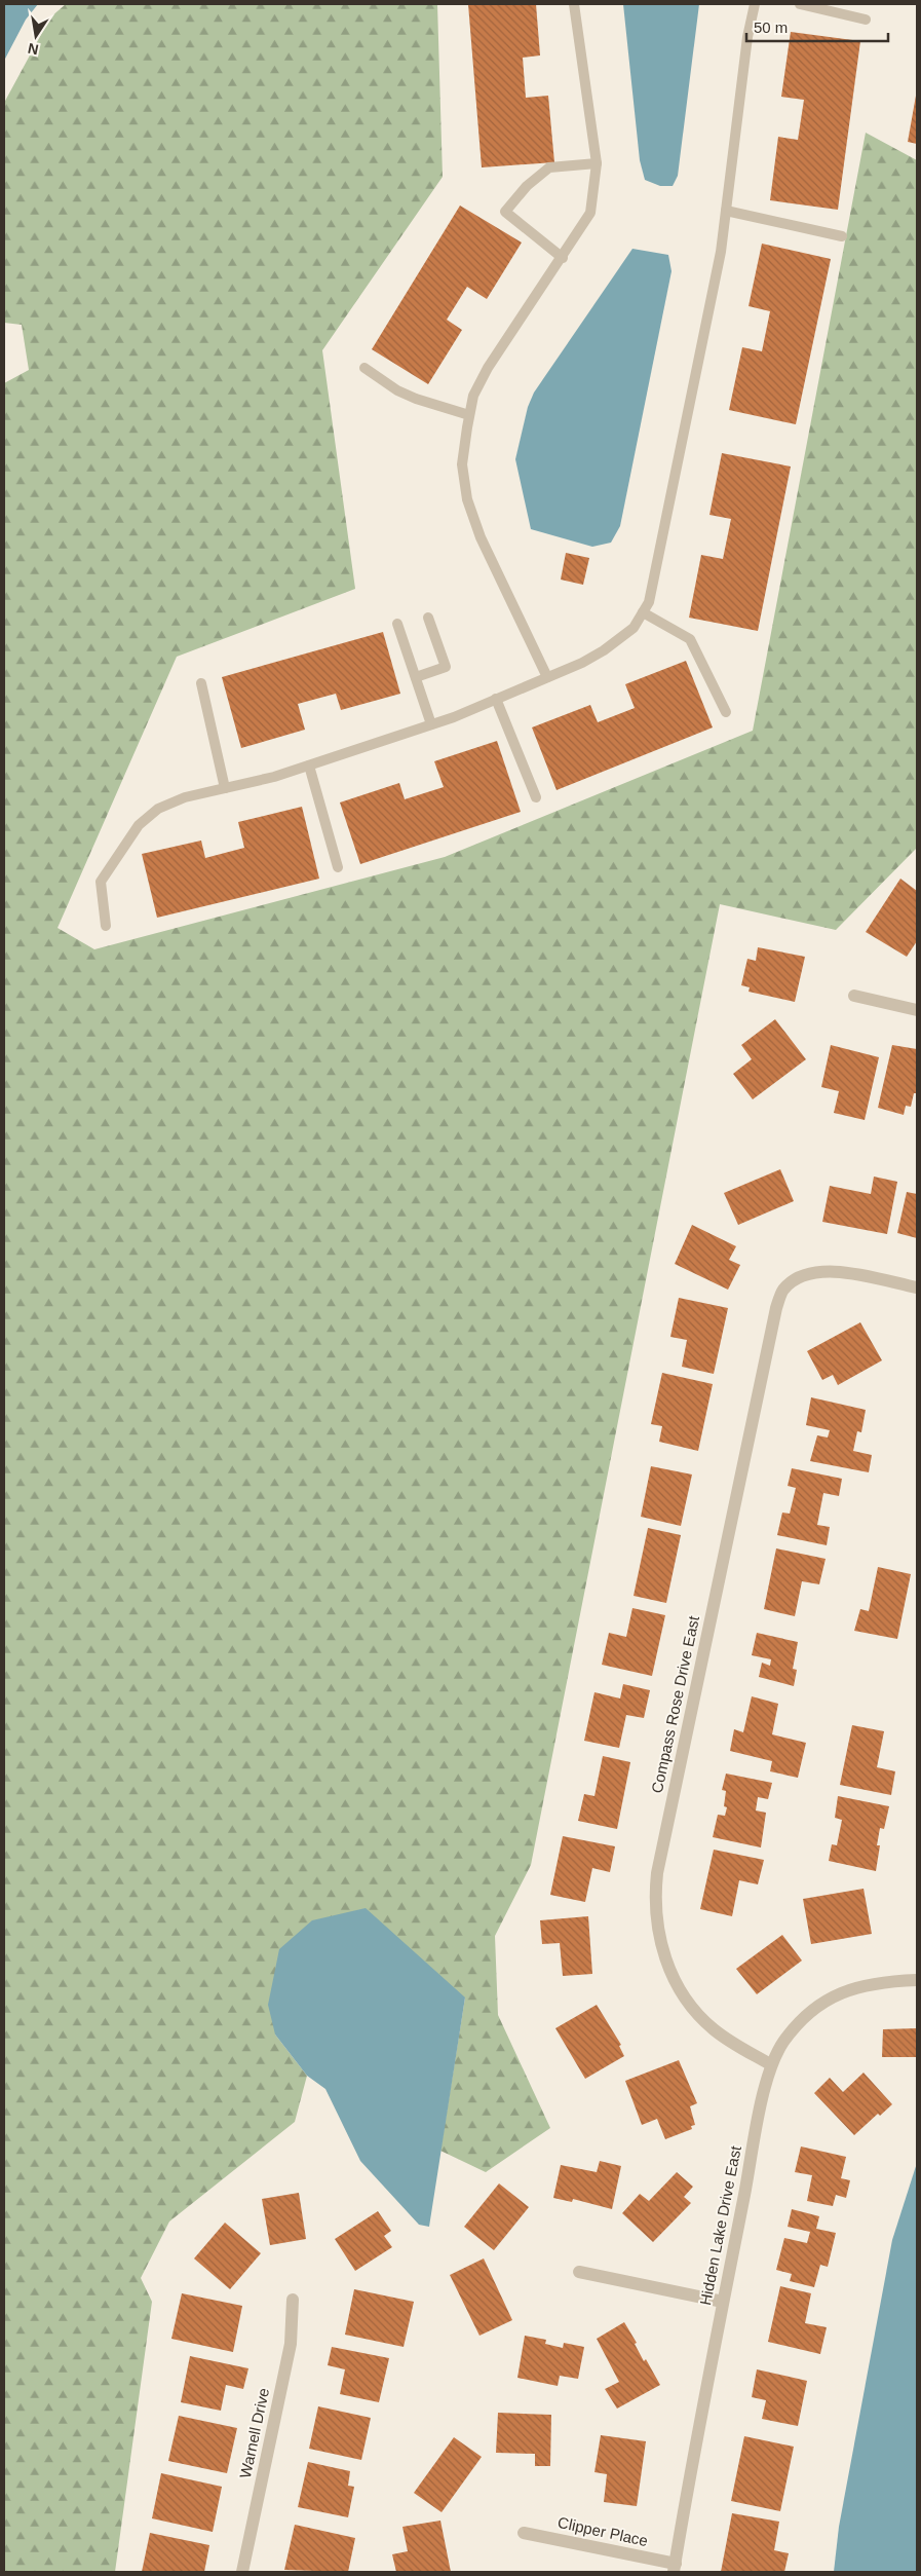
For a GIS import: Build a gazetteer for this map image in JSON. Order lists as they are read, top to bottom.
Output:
{
  "streets": {
    "street": [
      "Compass Rose Drive East",
      "Hidden Lake Drive East",
      "Warnell Drive",
      "Clipper Place"
    ]
  },
  "crossings": [
    ["Compass Rose Drive East", "Hidden Lake Drive East"],
    ["Hidden Lake Drive East", "Clipper Place"]
  ],
  "scale_bar": "50 m",
  "north": "bottom"
}
